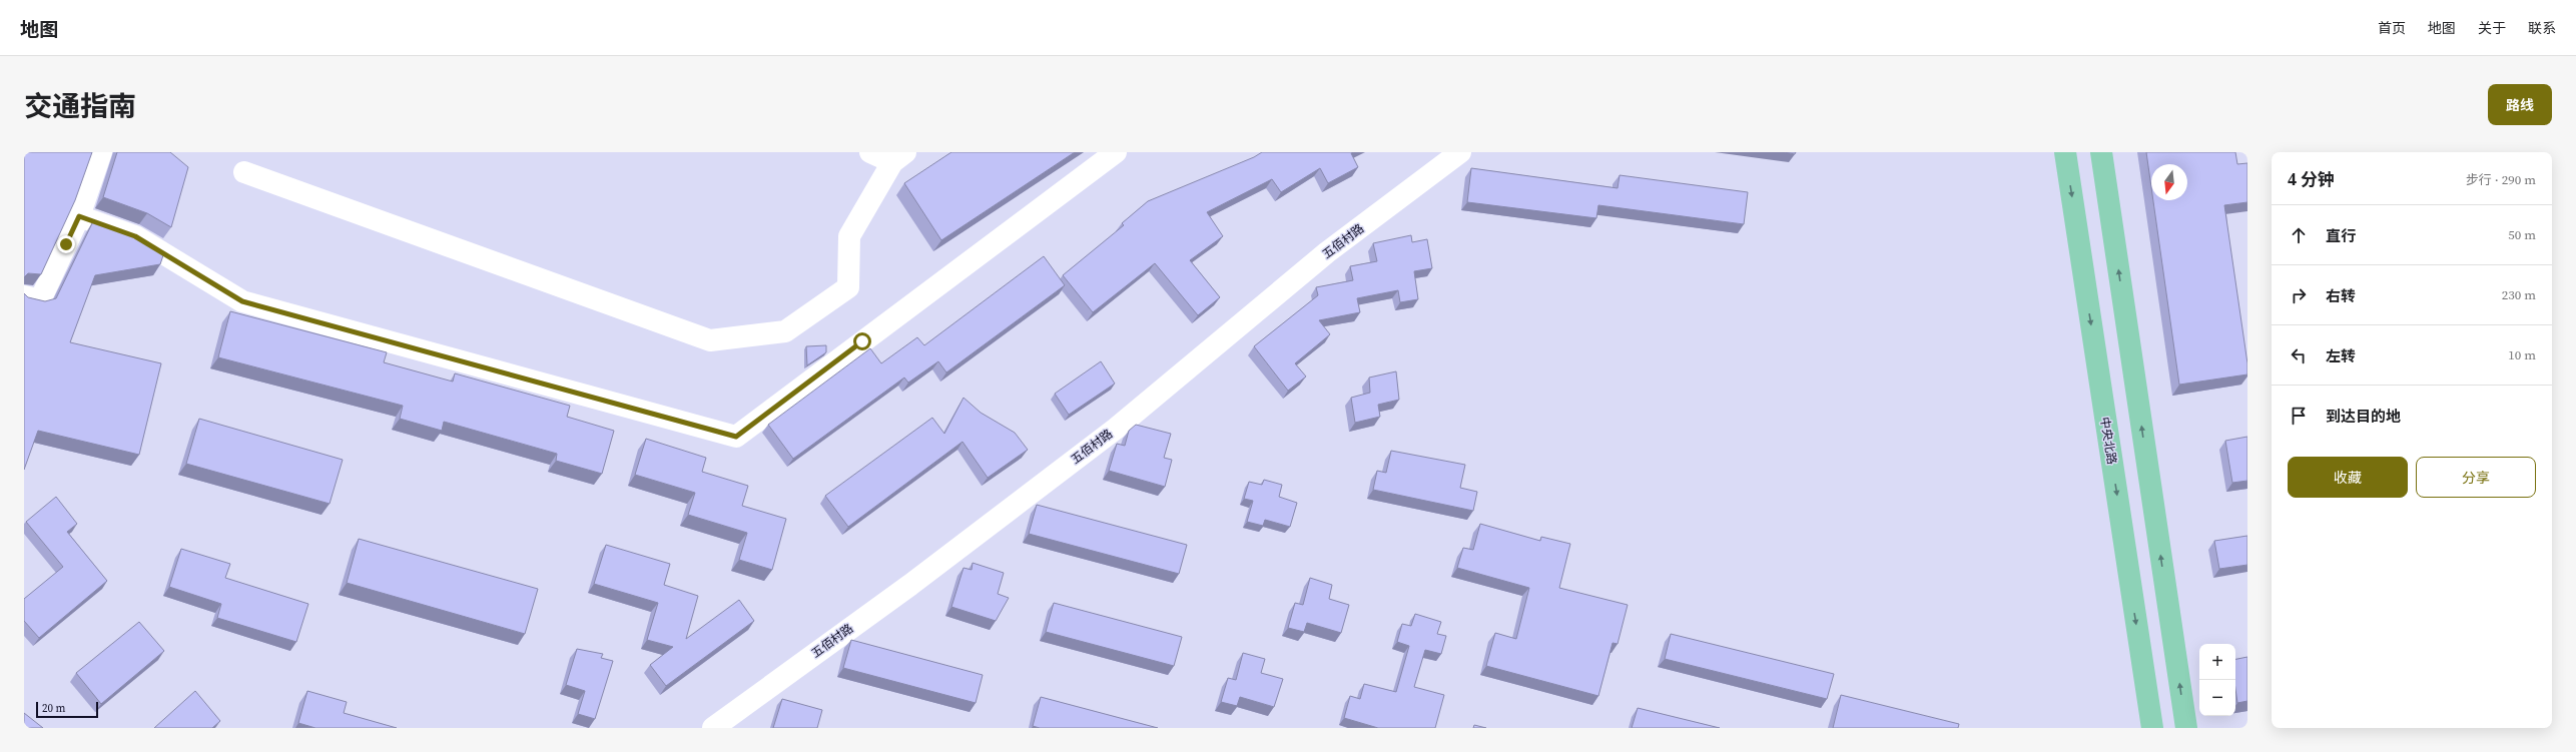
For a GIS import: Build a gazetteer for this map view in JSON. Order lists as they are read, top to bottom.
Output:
{
  "streets": {
    "main road": ["中央北路"],
    "street": ["五佰村路"]
  },
  "scale_bar": "20 m",
  "north": "bottom",
  "page": {
    "header": "地图",
    "nav": [
      "首页",
      "地图",
      "关于",
      "联系"
    ],
    "title": "交通指南",
    "buttons": [
      "路线",
      ["收藏", "分享"]
    ],
    "heading": ["4 分钟", "步行 · 290 m"],
    "list": [
      ["直行", "50 m"],
      ["右转", "230 m"],
      ["左转", "10 m"],
      "到达目的地"
    ],
    "map_buttons": ["+", "−"],
    "scale": "20 m"
  }
}
